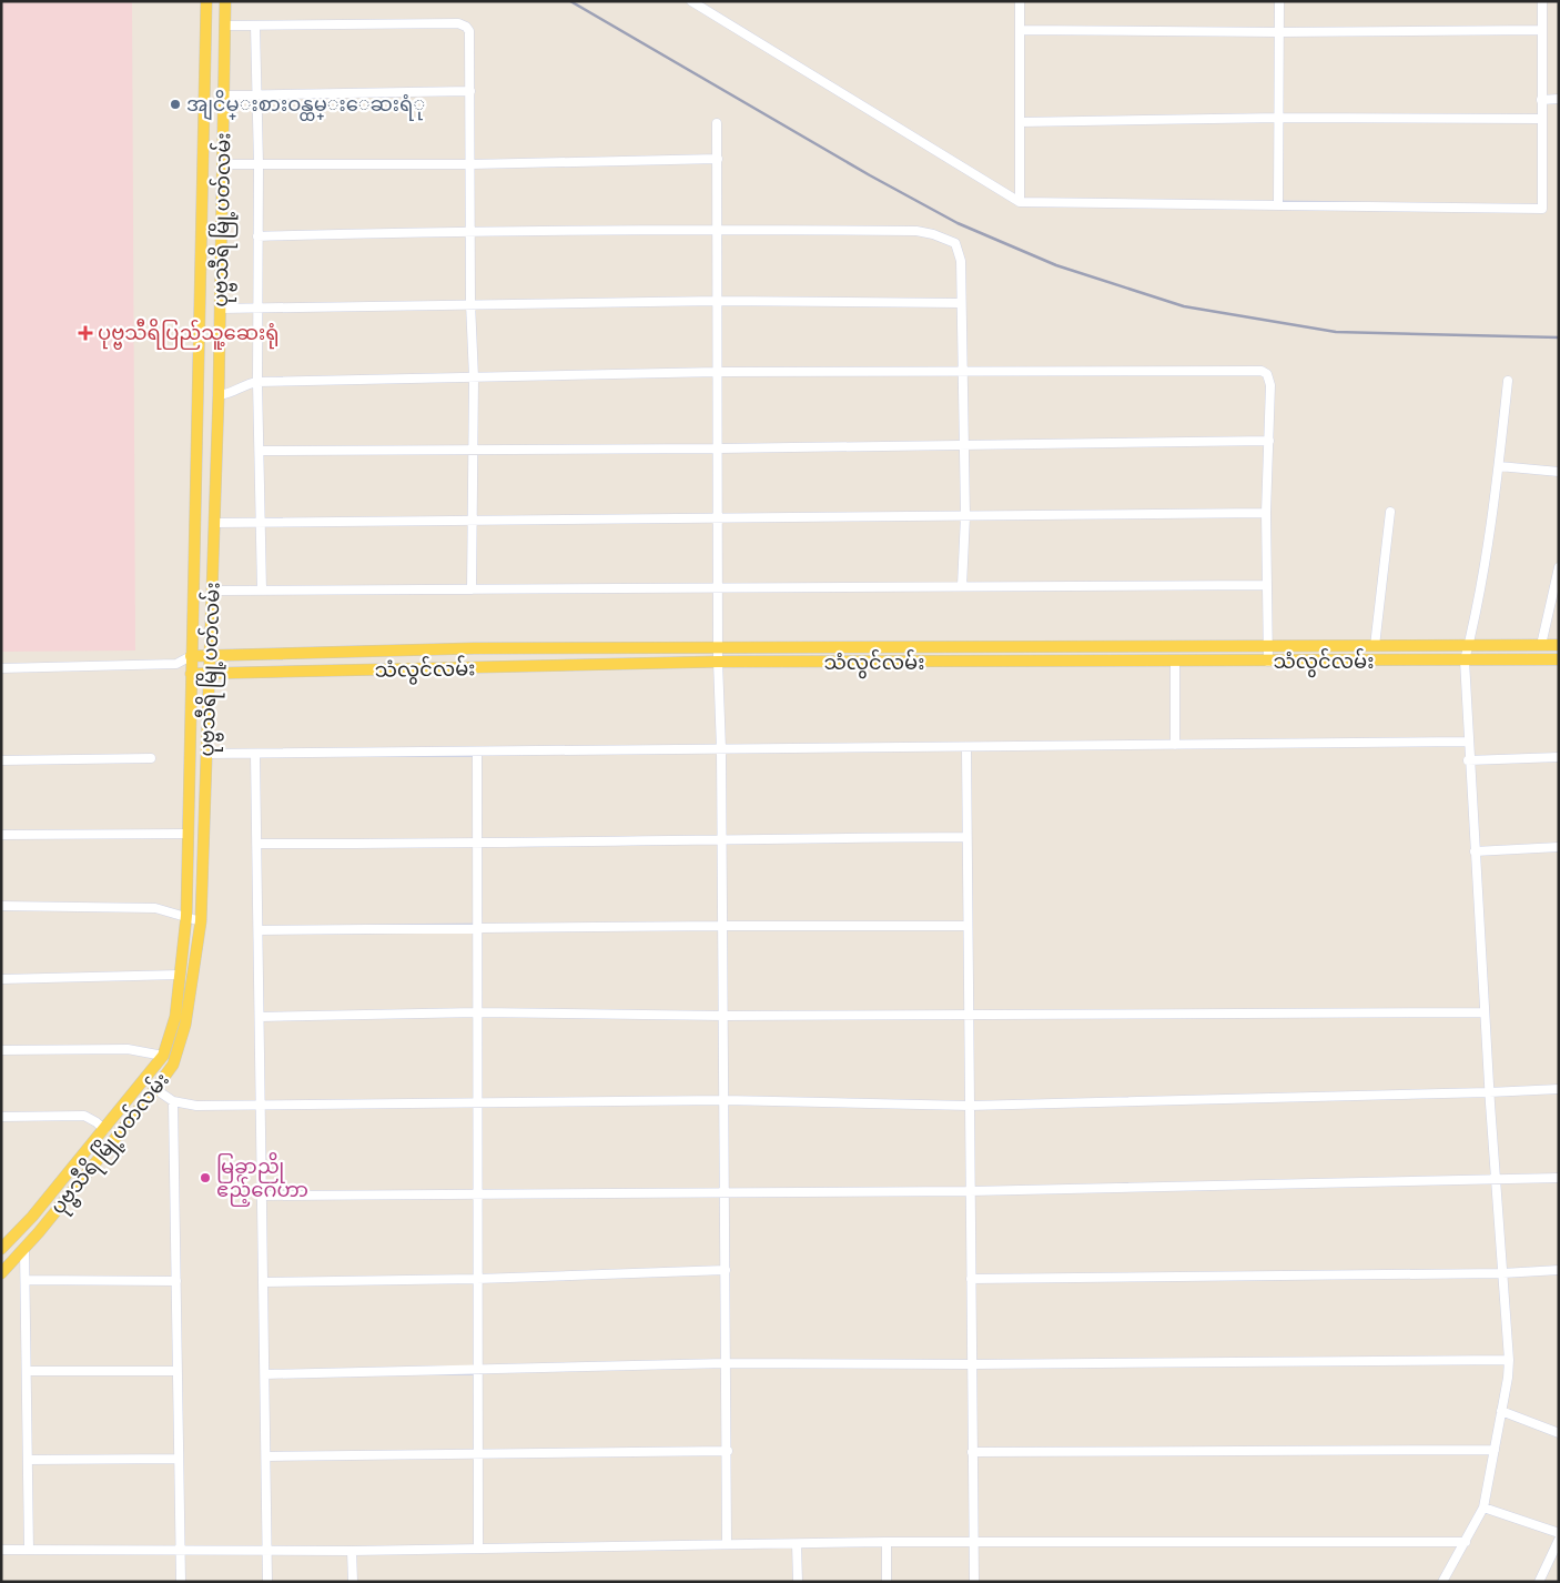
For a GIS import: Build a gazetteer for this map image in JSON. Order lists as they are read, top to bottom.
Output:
{
  "streets": {
    "main road": ["ပုဗ္ဗသီရိ မြို့ပတ်လမ်း", "သံလွင်လမ်း"]
  },
  "crossings": [
    ["ပုဗ္ဗသီရိ မြို့ပတ်လမ်း", "သံလွင်လမ်း"]
  ],
  "places": {
    "other": ["အျငိမ္းစားဝန္ထမ္းေဆးရံု", "မြခွာညို ဧည့်ဂေဟာ"],
    "health": ["ပုဗ္ဗသီရိပြည်သူ့ဆေးရုံ"]
  }
}
